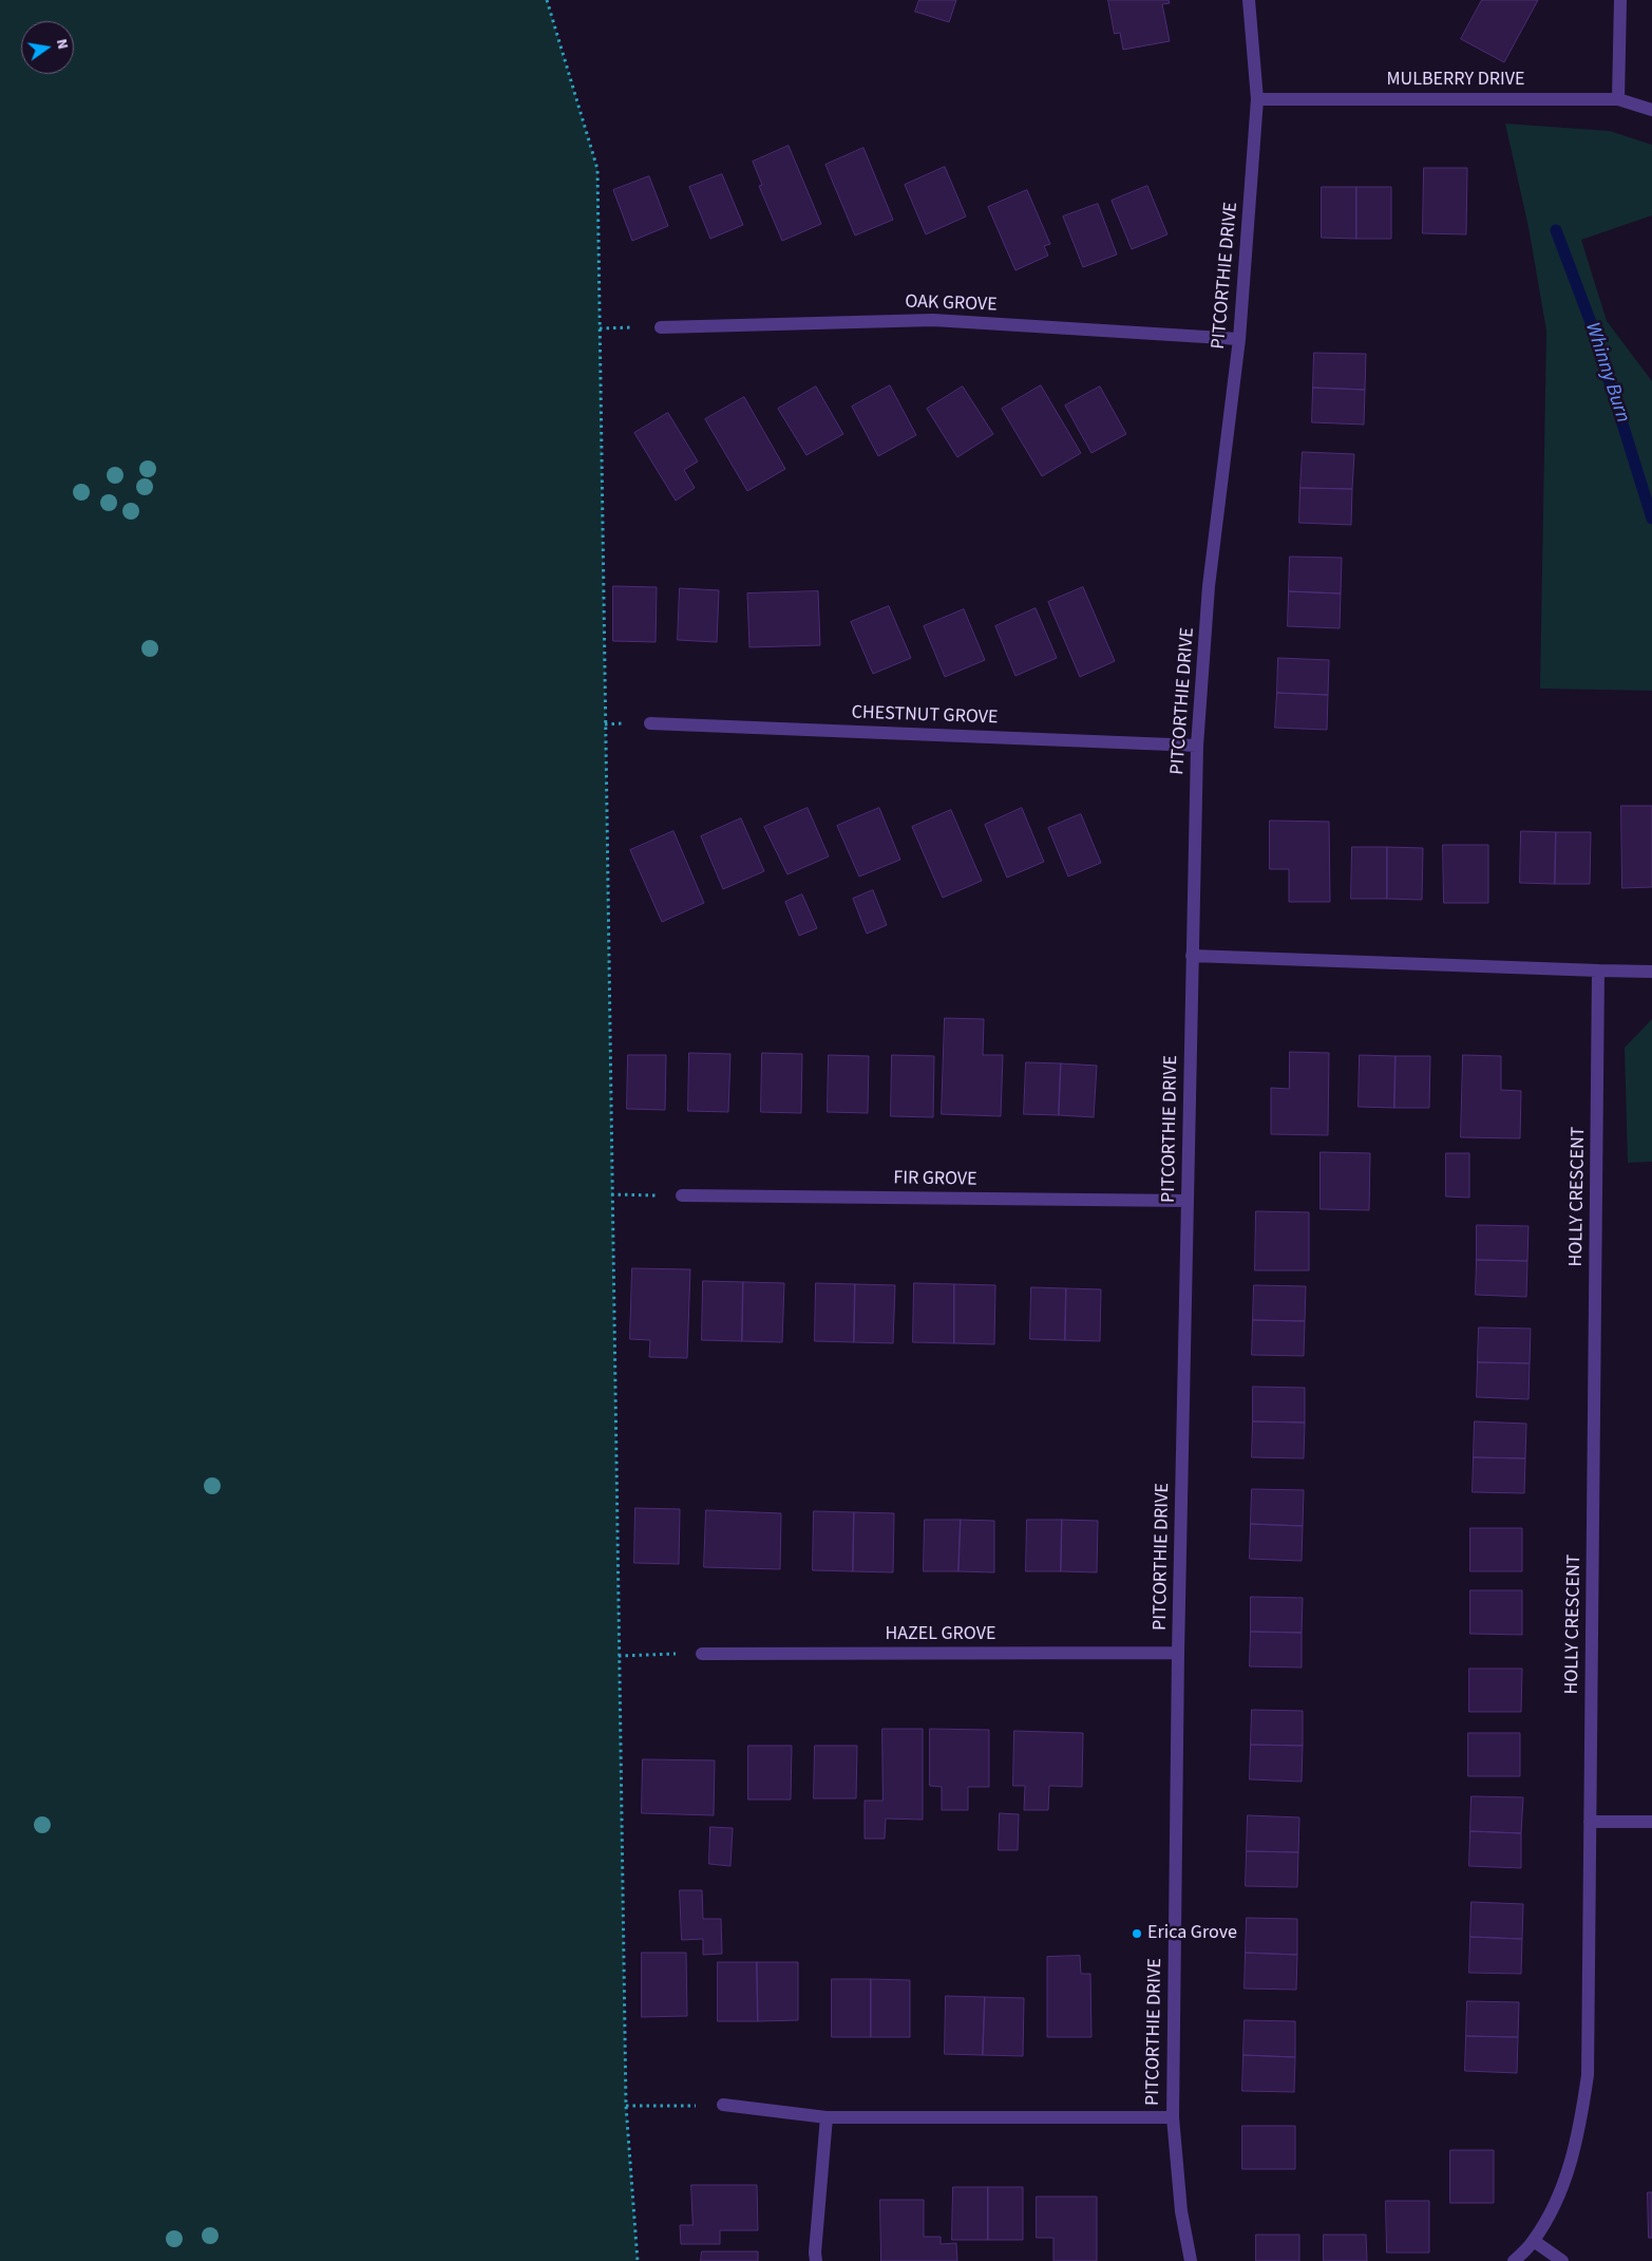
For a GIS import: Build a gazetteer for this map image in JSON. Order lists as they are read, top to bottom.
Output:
{
  "streets": {
    "street": [
      "MULBERRY DRIVE",
      "PITCORTHIE DRIVE",
      "OAK GROVE",
      "CHESTNUT GROVE",
      "FIR GROVE",
      "HOLLY CRESCENT",
      "HAZEL GROVE"
    ]
  },
  "crossings": [
    ["MULBERRY DRIVE", "PITCORTHIE DRIVE"],
    ["PITCORTHIE DRIVE", "OAK GROVE"],
    ["PITCORTHIE DRIVE", "CHESTNUT GROVE"],
    ["PITCORTHIE DRIVE", "FIR GROVE"],
    ["PITCORTHIE DRIVE", "HAZEL GROVE"]
  ],
  "water": ["Whinny Burn"],
  "places": ["Erica Grove"],
  "north": "right"
}
